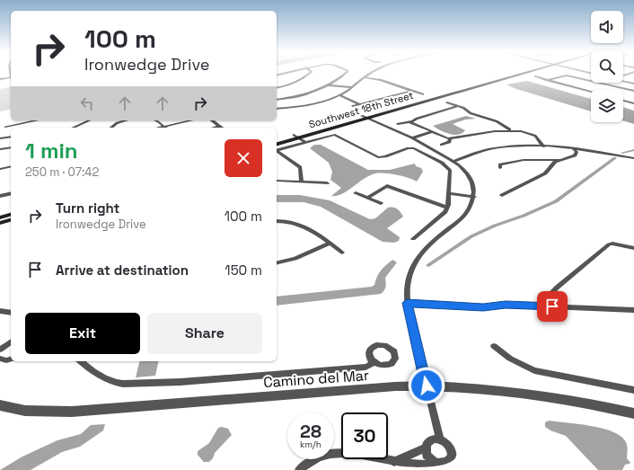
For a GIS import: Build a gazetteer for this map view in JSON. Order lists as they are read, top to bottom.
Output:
{
  "streets": {
    "main road": ["Southwest 18th Street"],
    "street": ["Camino del Mar"]
  },
  "page": {
    "turn": ["100 m", "Ironwedge Drive"],
    "heading": ["1 min", "250 m · 07:42"],
    "list": [
      {
        "name": "Turn right",
        "note": "Ironwedge Drive",
        "value": "100 m"
      },
      {
        "name": "Arrive at destination",
        "value": "150 m"
      }
    ],
    "buttons": ["Exit", "Share"],
    "speed": "28 km/h",
    "limit": "30"
  }
}
